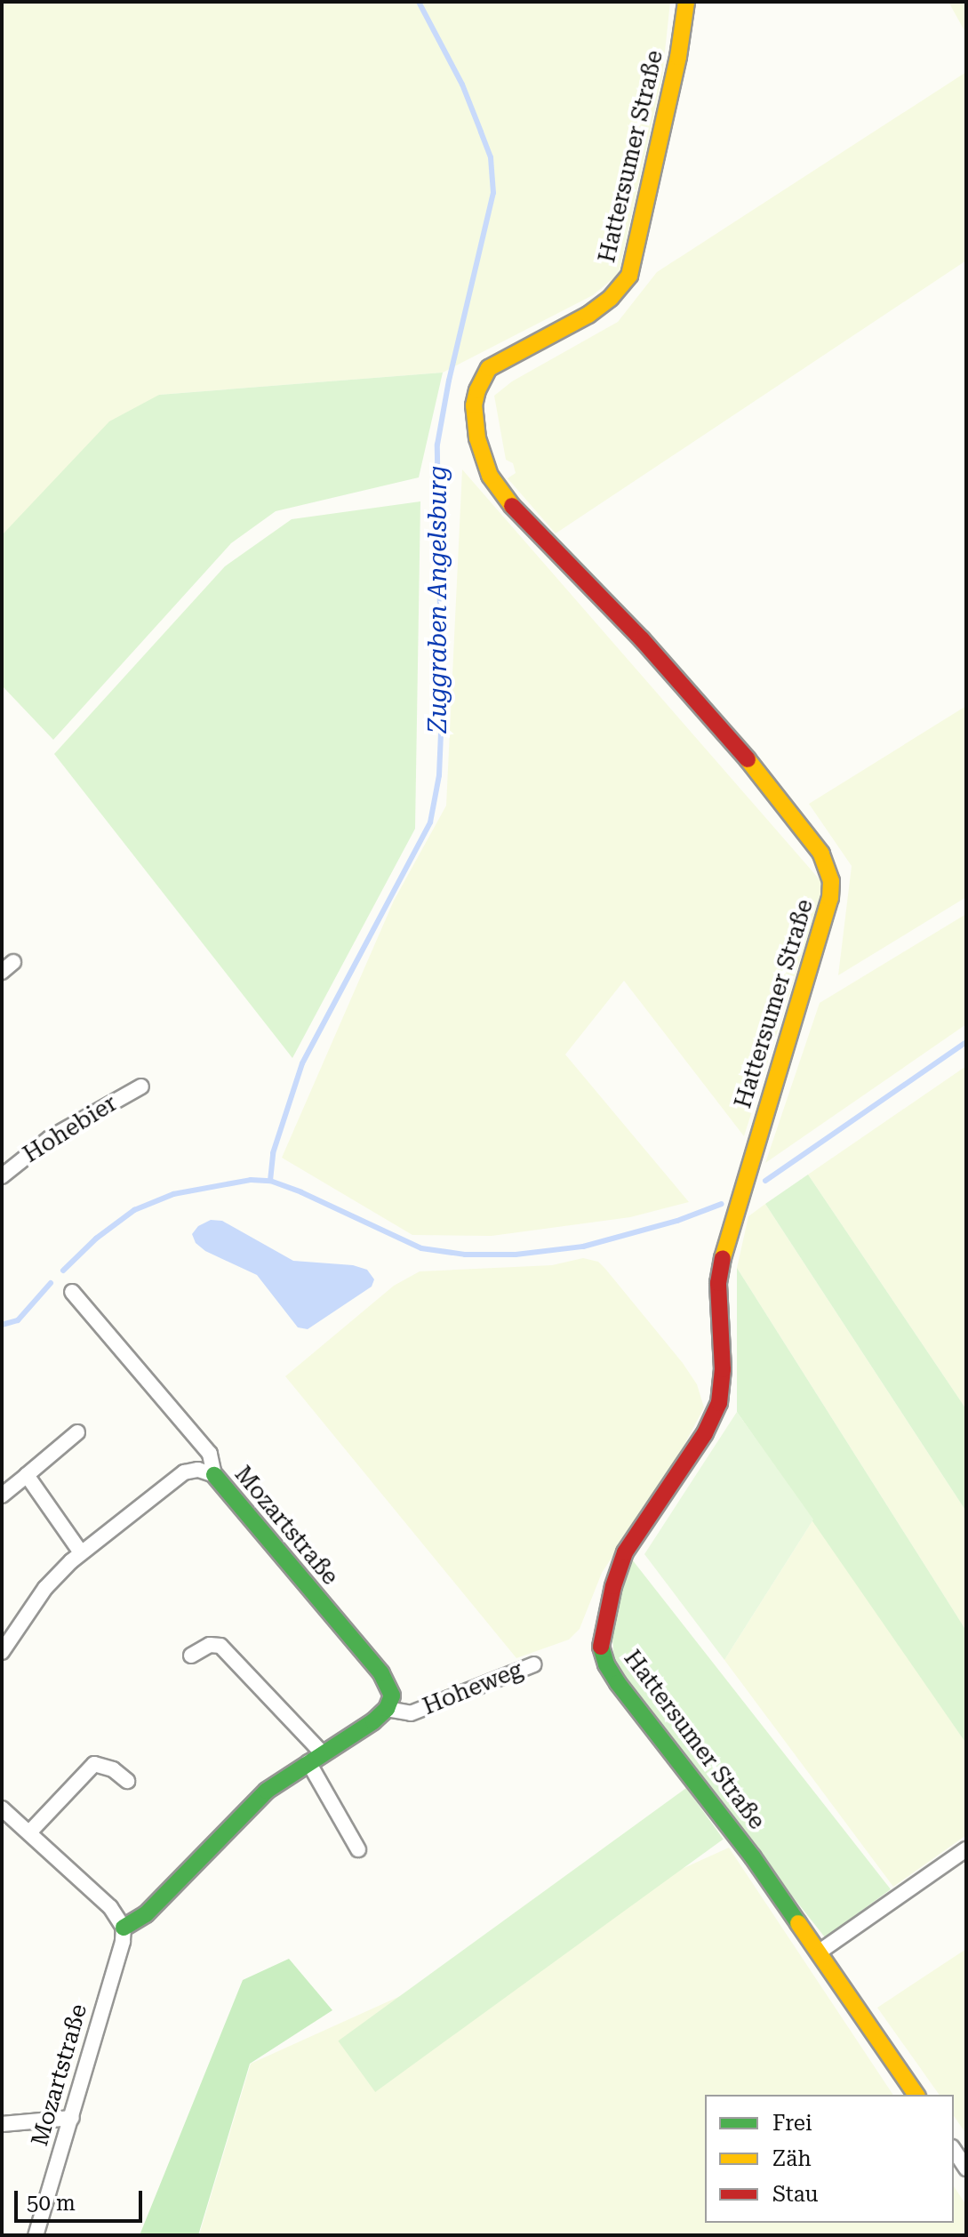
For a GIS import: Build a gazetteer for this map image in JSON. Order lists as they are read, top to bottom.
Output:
{
  "streets": {
    "street": [
      "Hattersumer Straße",
      "Hohebier",
      "Mozartstraße",
      "Hoheweg"
    ]
  },
  "crossings": [
    ["Mozartstraße", "Hoheweg"]
  ],
  "water": ["Zuggraben Angelsburg"],
  "legend": ["Frei", "Zäh", "Stau"],
  "scale_bar": "50 m"
}
